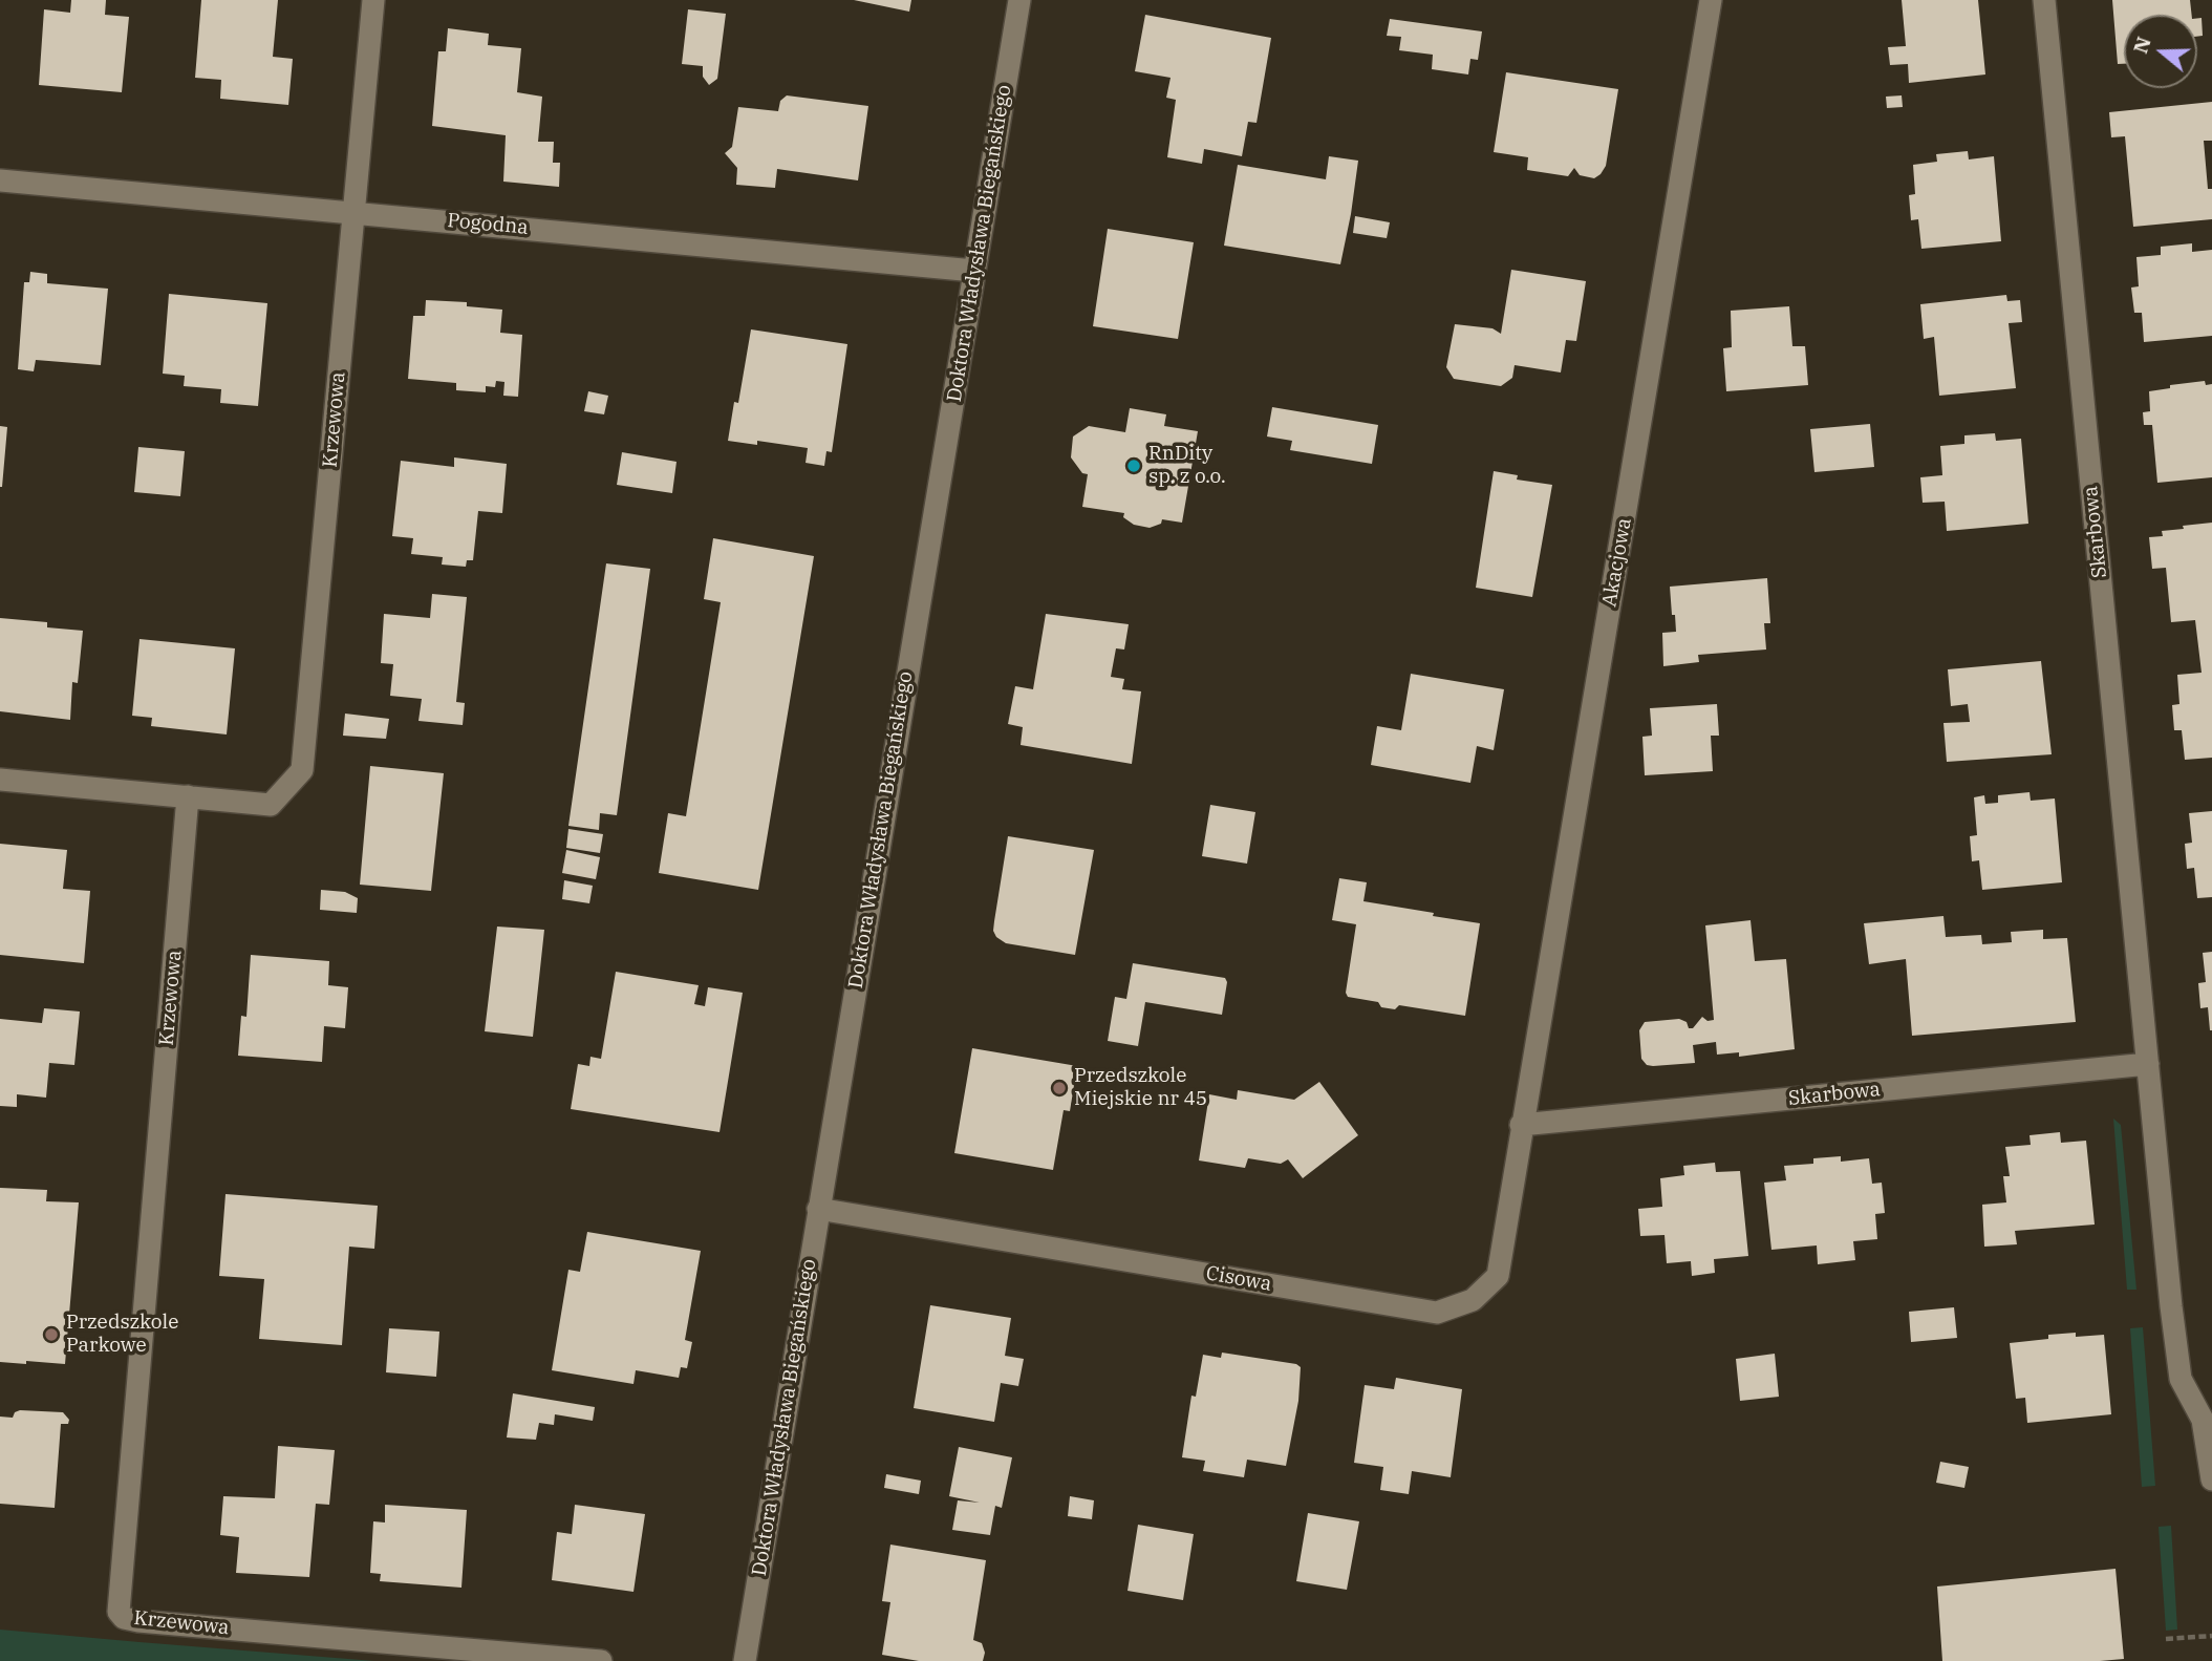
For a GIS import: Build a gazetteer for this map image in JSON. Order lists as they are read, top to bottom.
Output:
{
  "streets": {
    "street": [
      "Pogodna",
      "Doktora Władysława Biegańskiego",
      "Krzewowa",
      "Skarbowa",
      "Akacjowa",
      "Cisowa"
    ]
  },
  "crossings": [
    ["Pogodna", "Doktora Władysława Biegańskiego"],
    ["Pogodna", "Krzewowa"],
    ["Doktora Władysława Biegańskiego", "Cisowa"],
    ["Skarbowa", "Akacjowa"],
    ["Skarbowa", "Cisowa"],
    ["Akacjowa", "Cisowa"]
  ],
  "places": ["RnDity sp. z o.o.", "Przedszkole Miejskie nr 45", "Przedszkole Parkowe"],
  "north": "left"
}
